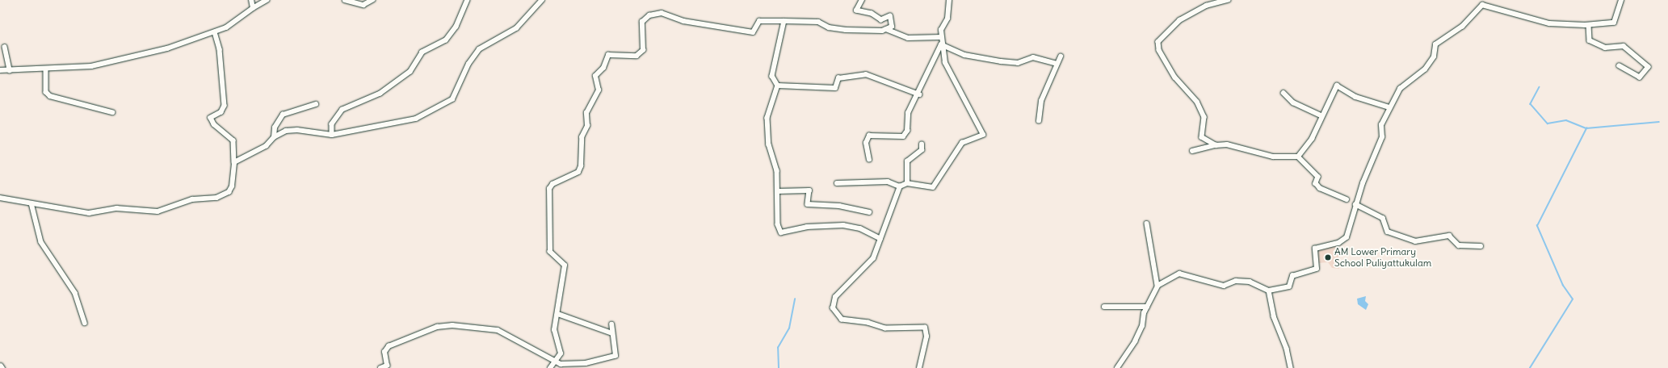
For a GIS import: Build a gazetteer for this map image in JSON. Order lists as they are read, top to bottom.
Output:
{
  "places": ["AM Lower Primary School Puliyattukulam"]
}
